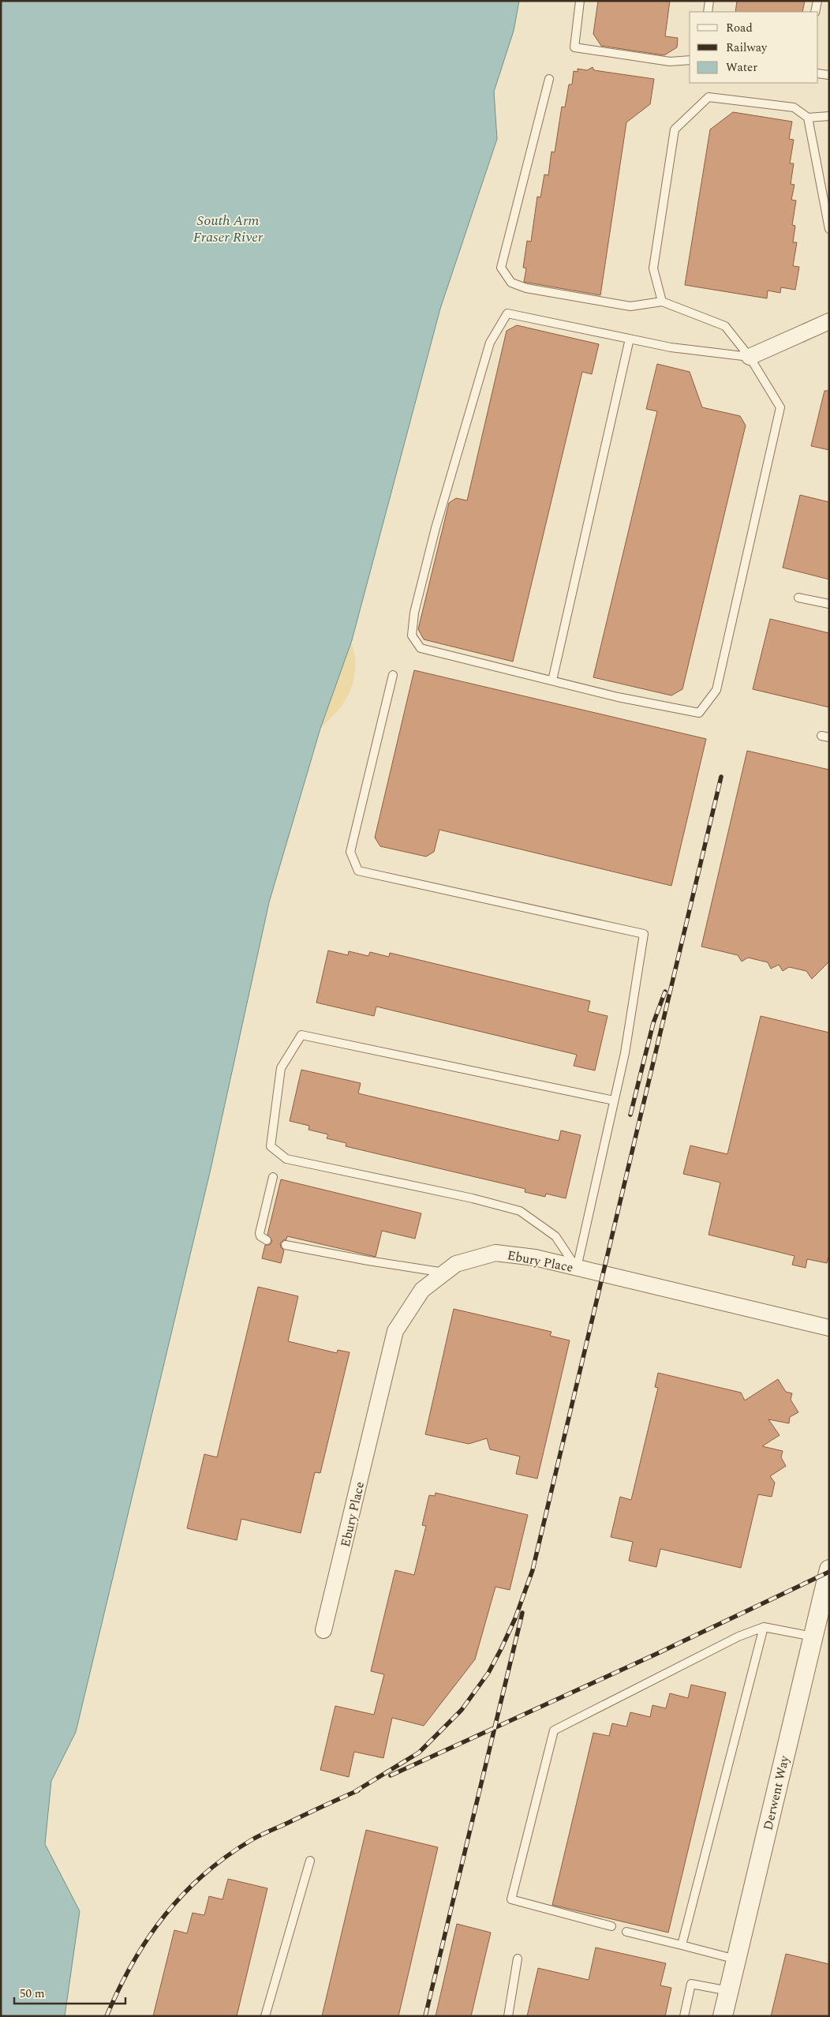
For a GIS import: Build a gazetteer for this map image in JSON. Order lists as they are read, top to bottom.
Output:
{
  "streets": {
    "street": ["Ebury Place", "Derwent Way"]
  },
  "water": ["South Arm Fraser River"],
  "legend": ["Road", "Railway", "Water"],
  "scale_bar": "50 m"
}
